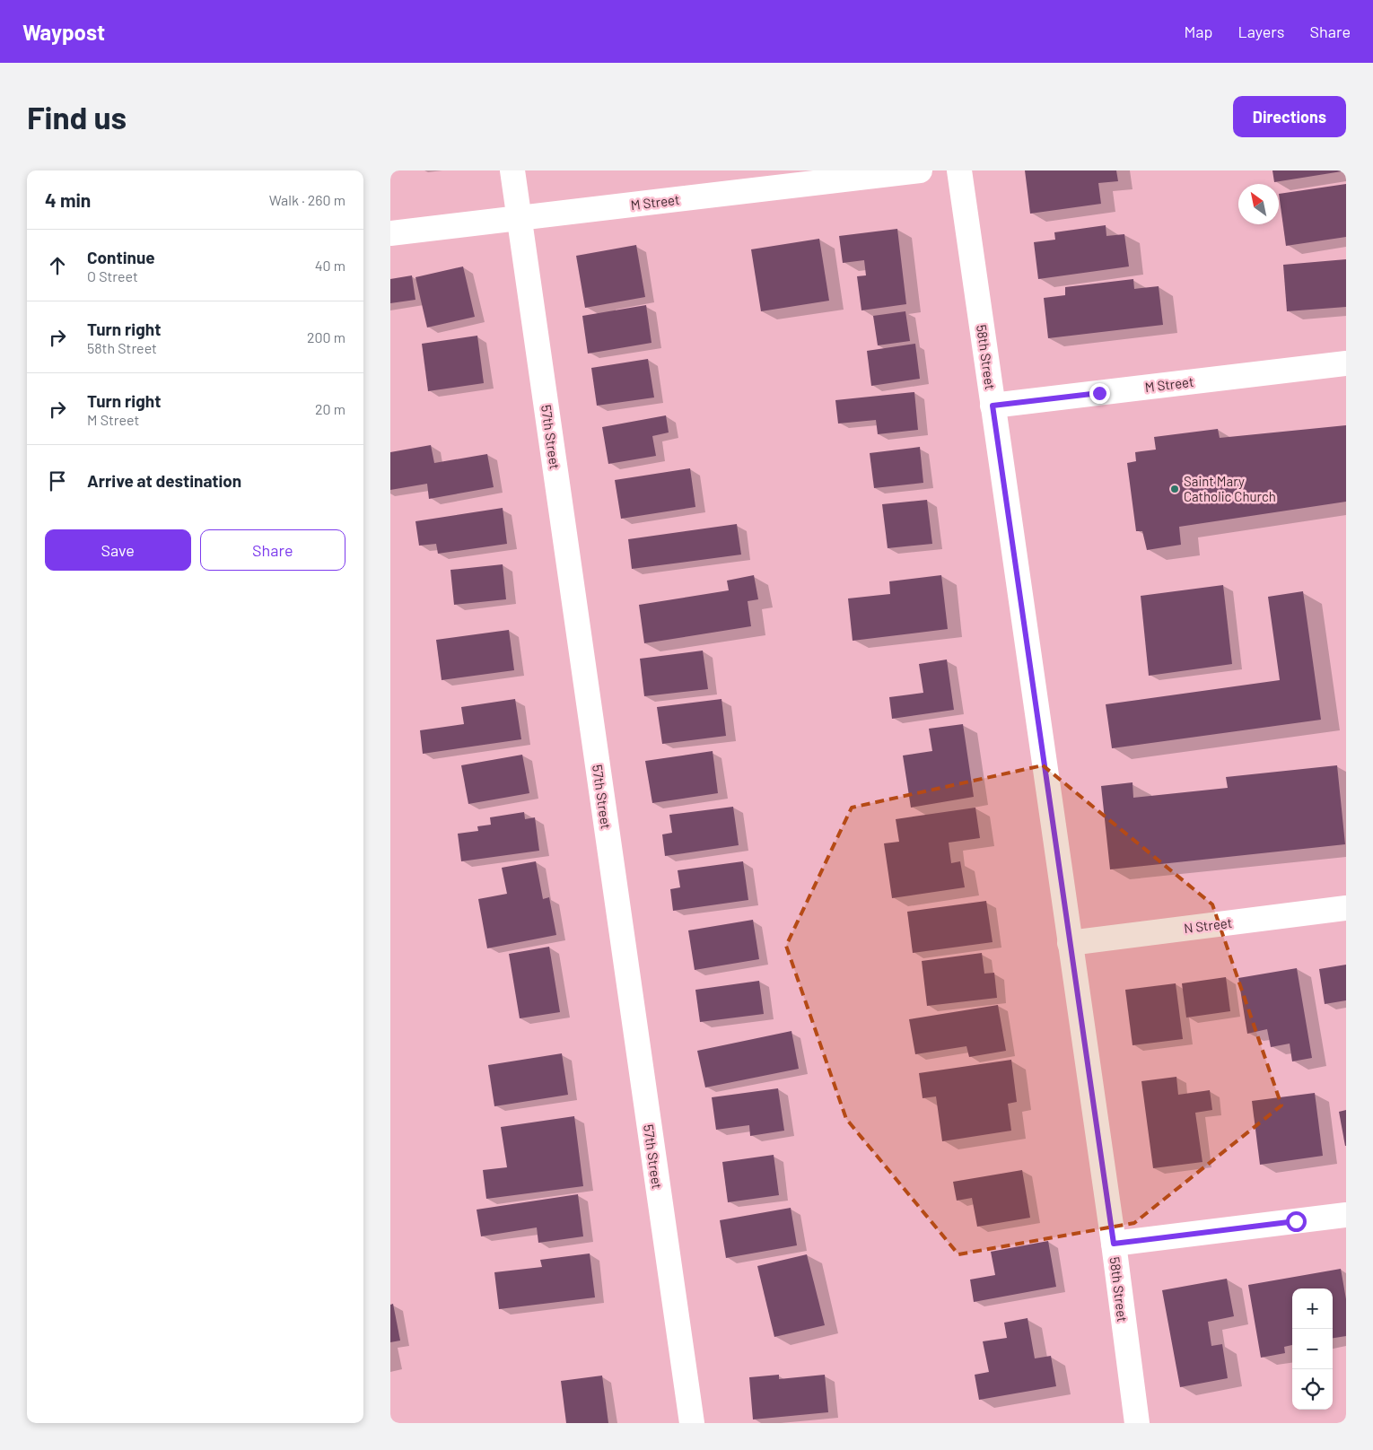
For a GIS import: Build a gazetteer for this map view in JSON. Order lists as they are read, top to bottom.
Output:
{
  "streets": {
    "street": [
      "M Street",
      "58th Street",
      "57th Street",
      "N Street"
    ]
  },
  "crossings": [
    ["M Street", "58th Street"],
    ["M Street", "57th Street"],
    ["58th Street", "N Street"]
  ],
  "places": ["Saint Mary Catholic Church"],
  "north": "top left",
  "page": {
    "header": "Waypost",
    "nav": ["Map", "Layers", "Share"],
    "buttons": [
      "Directions",
      ["Save", "Share"]
    ],
    "title": "Find us",
    "heading": ["4 min", "Walk · 260 m"],
    "list": [
      ["Continue", "O Street", "40 m"],
      ["Turn right", "58th Street", "200 m"],
      ["Turn right", "M Street", "20 m"],
      "Arrive at destination"
    ],
    "map_buttons": ["+", "−"]
  }
}
